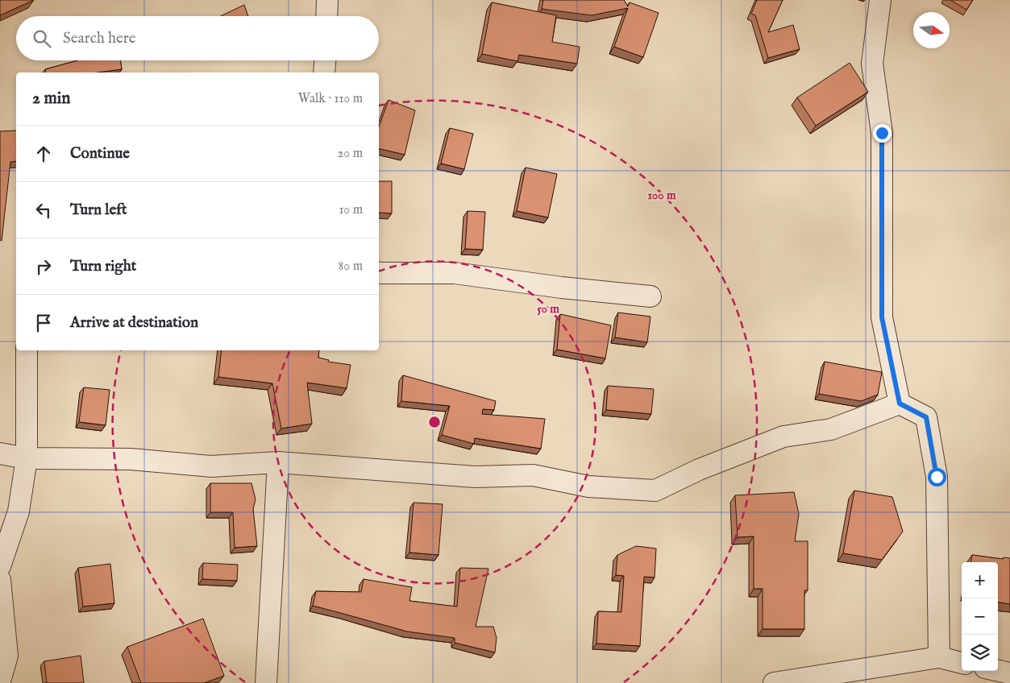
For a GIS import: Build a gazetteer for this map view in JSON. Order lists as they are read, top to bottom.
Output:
{
  "north": "right",
  "page": {
    "search": "Search here",
    "heading": ["2 min", "Walk · 110 m"],
    "list": [
      ["Continue", "20 m"],
      ["Turn left", "10 m"],
      ["Turn right", "80 m"],
      "Arrive at destination"
    ],
    "map_buttons": ["+", "−"]
  },
  "rings": ["100 m", "50 m"]
}
